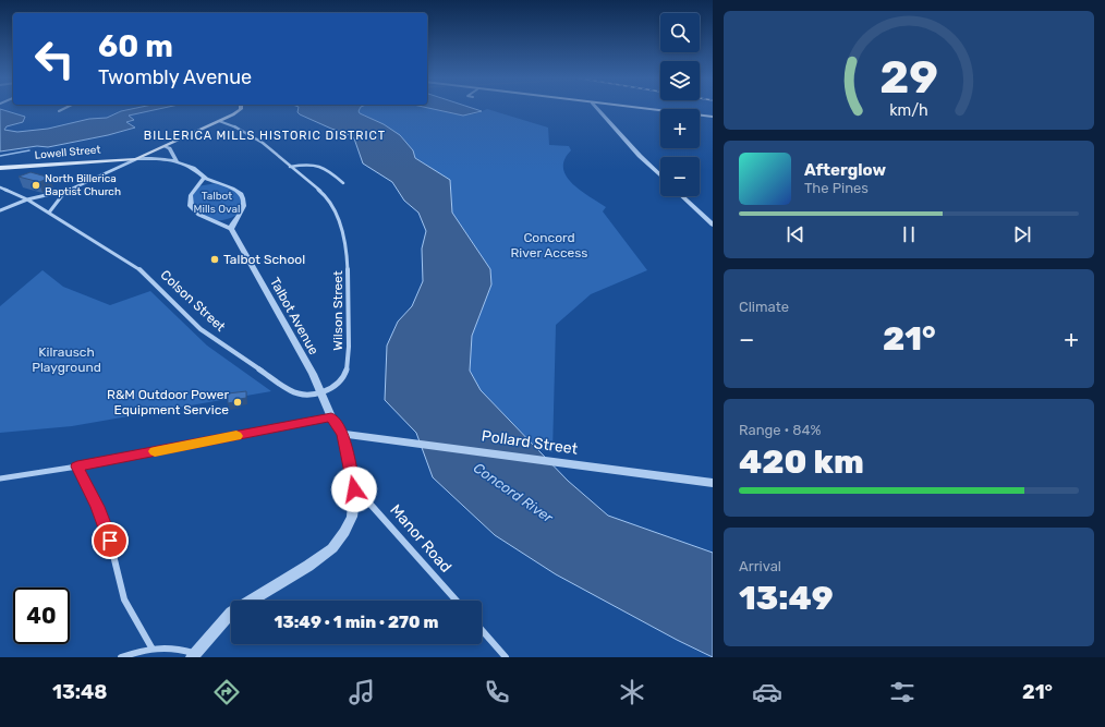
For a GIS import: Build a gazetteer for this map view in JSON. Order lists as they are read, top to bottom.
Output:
{
  "streets": {
    "main road": ["Lowell Street"],
    "street": [
      "Colson Street",
      "Wilson Street",
      "Talbot Avenue",
      "Pollard Street",
      "Manor Road"
    ]
  },
  "crossings": [
    ["Colson Street", "Wilson Street"],
    ["Colson Street", "Talbot Avenue"],
    ["Wilson Street", "Talbot Avenue"]
  ],
  "districts": ["BILLERICA MILLS HISTORIC DISTRICT"],
  "water": ["Concord River"],
  "parks": ["Talbot Mills Oval", "Concord River Access", "Kilrausch Playground"],
  "places": ["North Billerica Baptist Church", "Talbot School", "R&M Outdoor Power Equipment Service"],
  "page": {
    "map_buttons": ["+", "−"],
    "turn": ["60 m", "Twombly Avenue"],
    "song": ["Afterglow", "The Pines"],
    "tile": [
      "Climate",
      ["Range · 84%", "420 km"],
      ["Arrival", "13:49"]
    ],
    "heat": ["−", "21°", "+"],
    "limit": "40",
    "trip": "13:49 · 1 min · 270 m",
    "tabs": ["13:48", "21°"],
    "gauge": ["29", "km/h"]
  }
}
